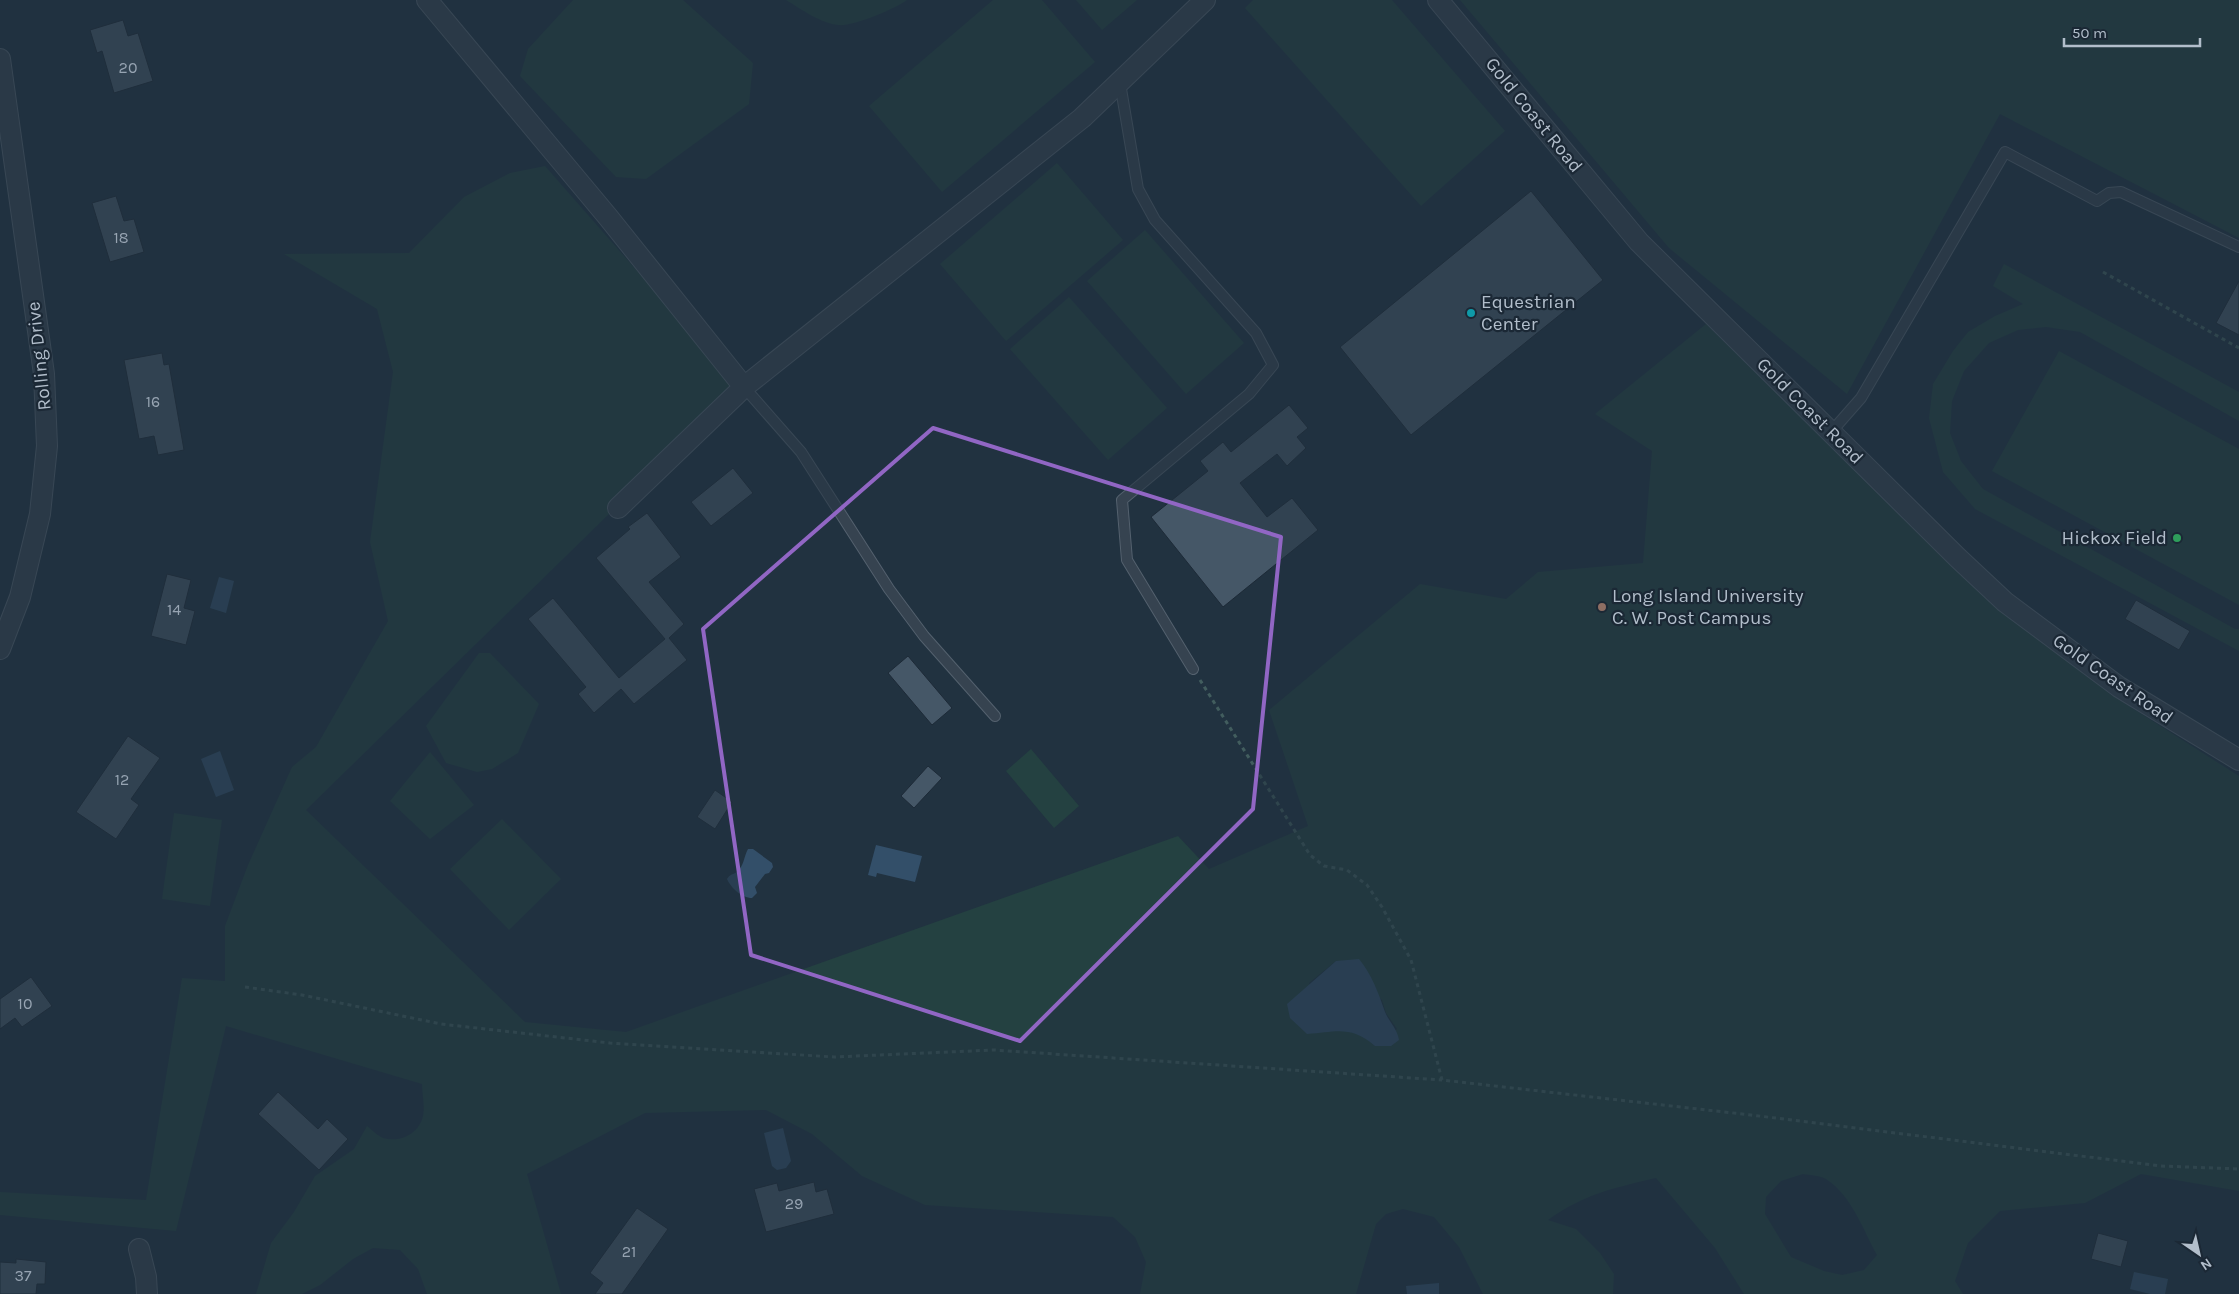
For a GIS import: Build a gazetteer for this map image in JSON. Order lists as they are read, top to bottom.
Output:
{
  "streets": {
    "street": ["Gold Coast Road", "Rolling Drive"]
  },
  "places": ["Equestrian Center", "Hickox Field", "Long Island University C. W. Post Campus"],
  "house_numbers": [
    "20",
    "18",
    "16",
    "14",
    "12",
    "10",
    "29",
    "21",
    "37"
  ],
  "scale_bar": "50 m",
  "north": "bottom right"
}
